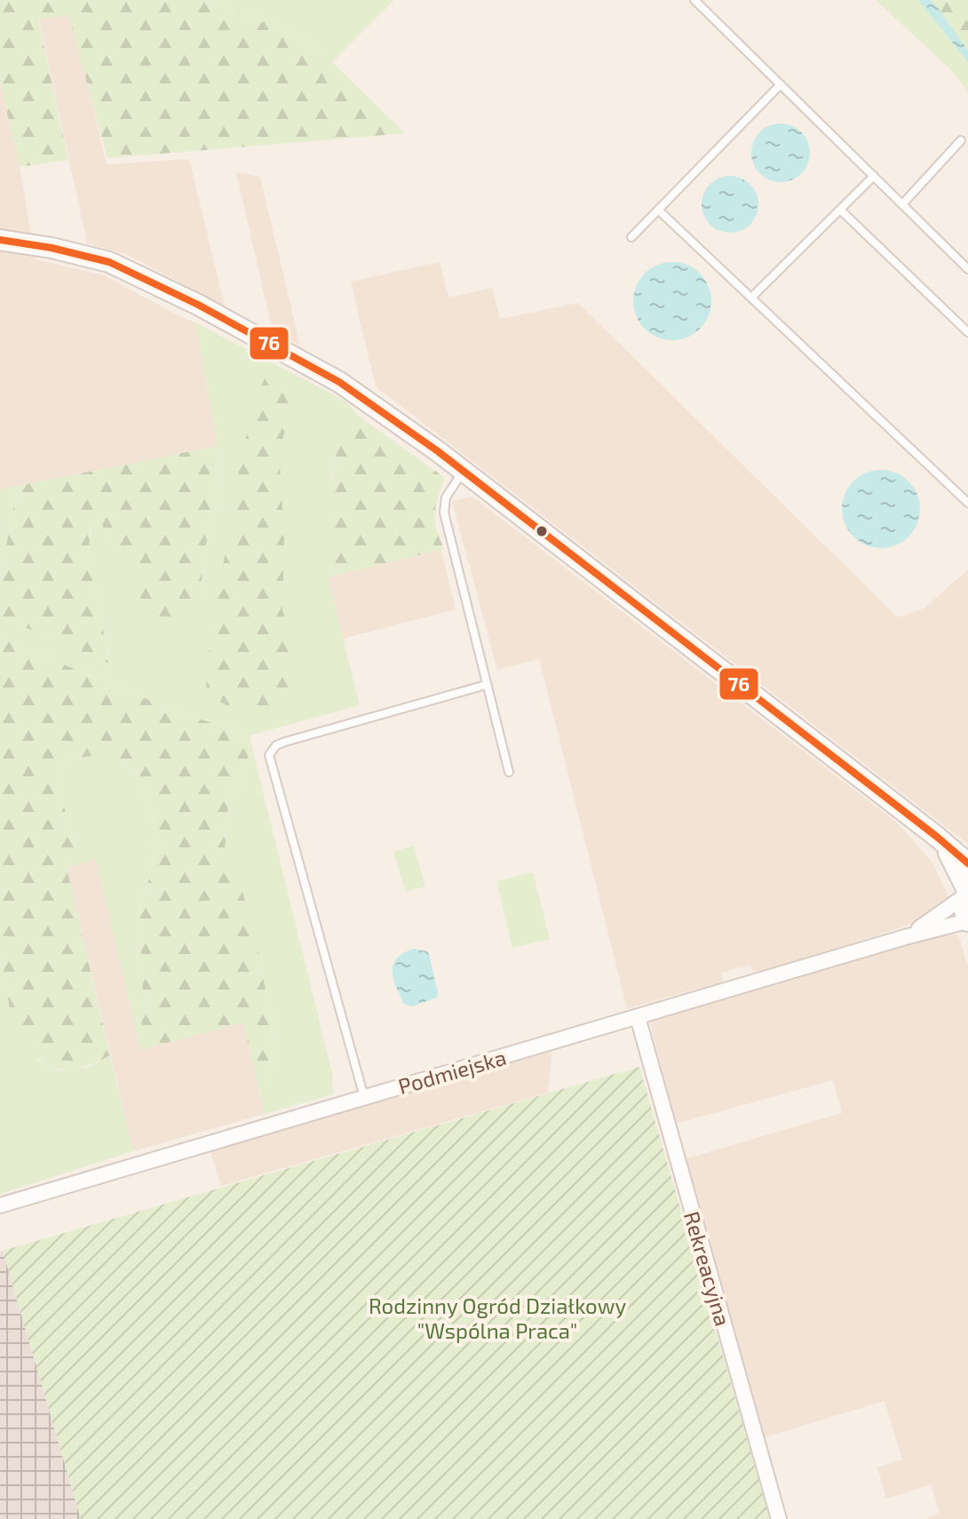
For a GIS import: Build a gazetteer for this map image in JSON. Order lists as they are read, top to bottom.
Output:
{
  "streets": {
    "street": ["Podmiejska", "Rekreacyjna"]
  },
  "crossings": [
    ["Podmiejska", "Rekreacyjna"]
  ],
  "parks": ["Rodzinny Ogród Działkowy \"Wspólna Praca\""],
  "lines": ["transit line 76"]
}
